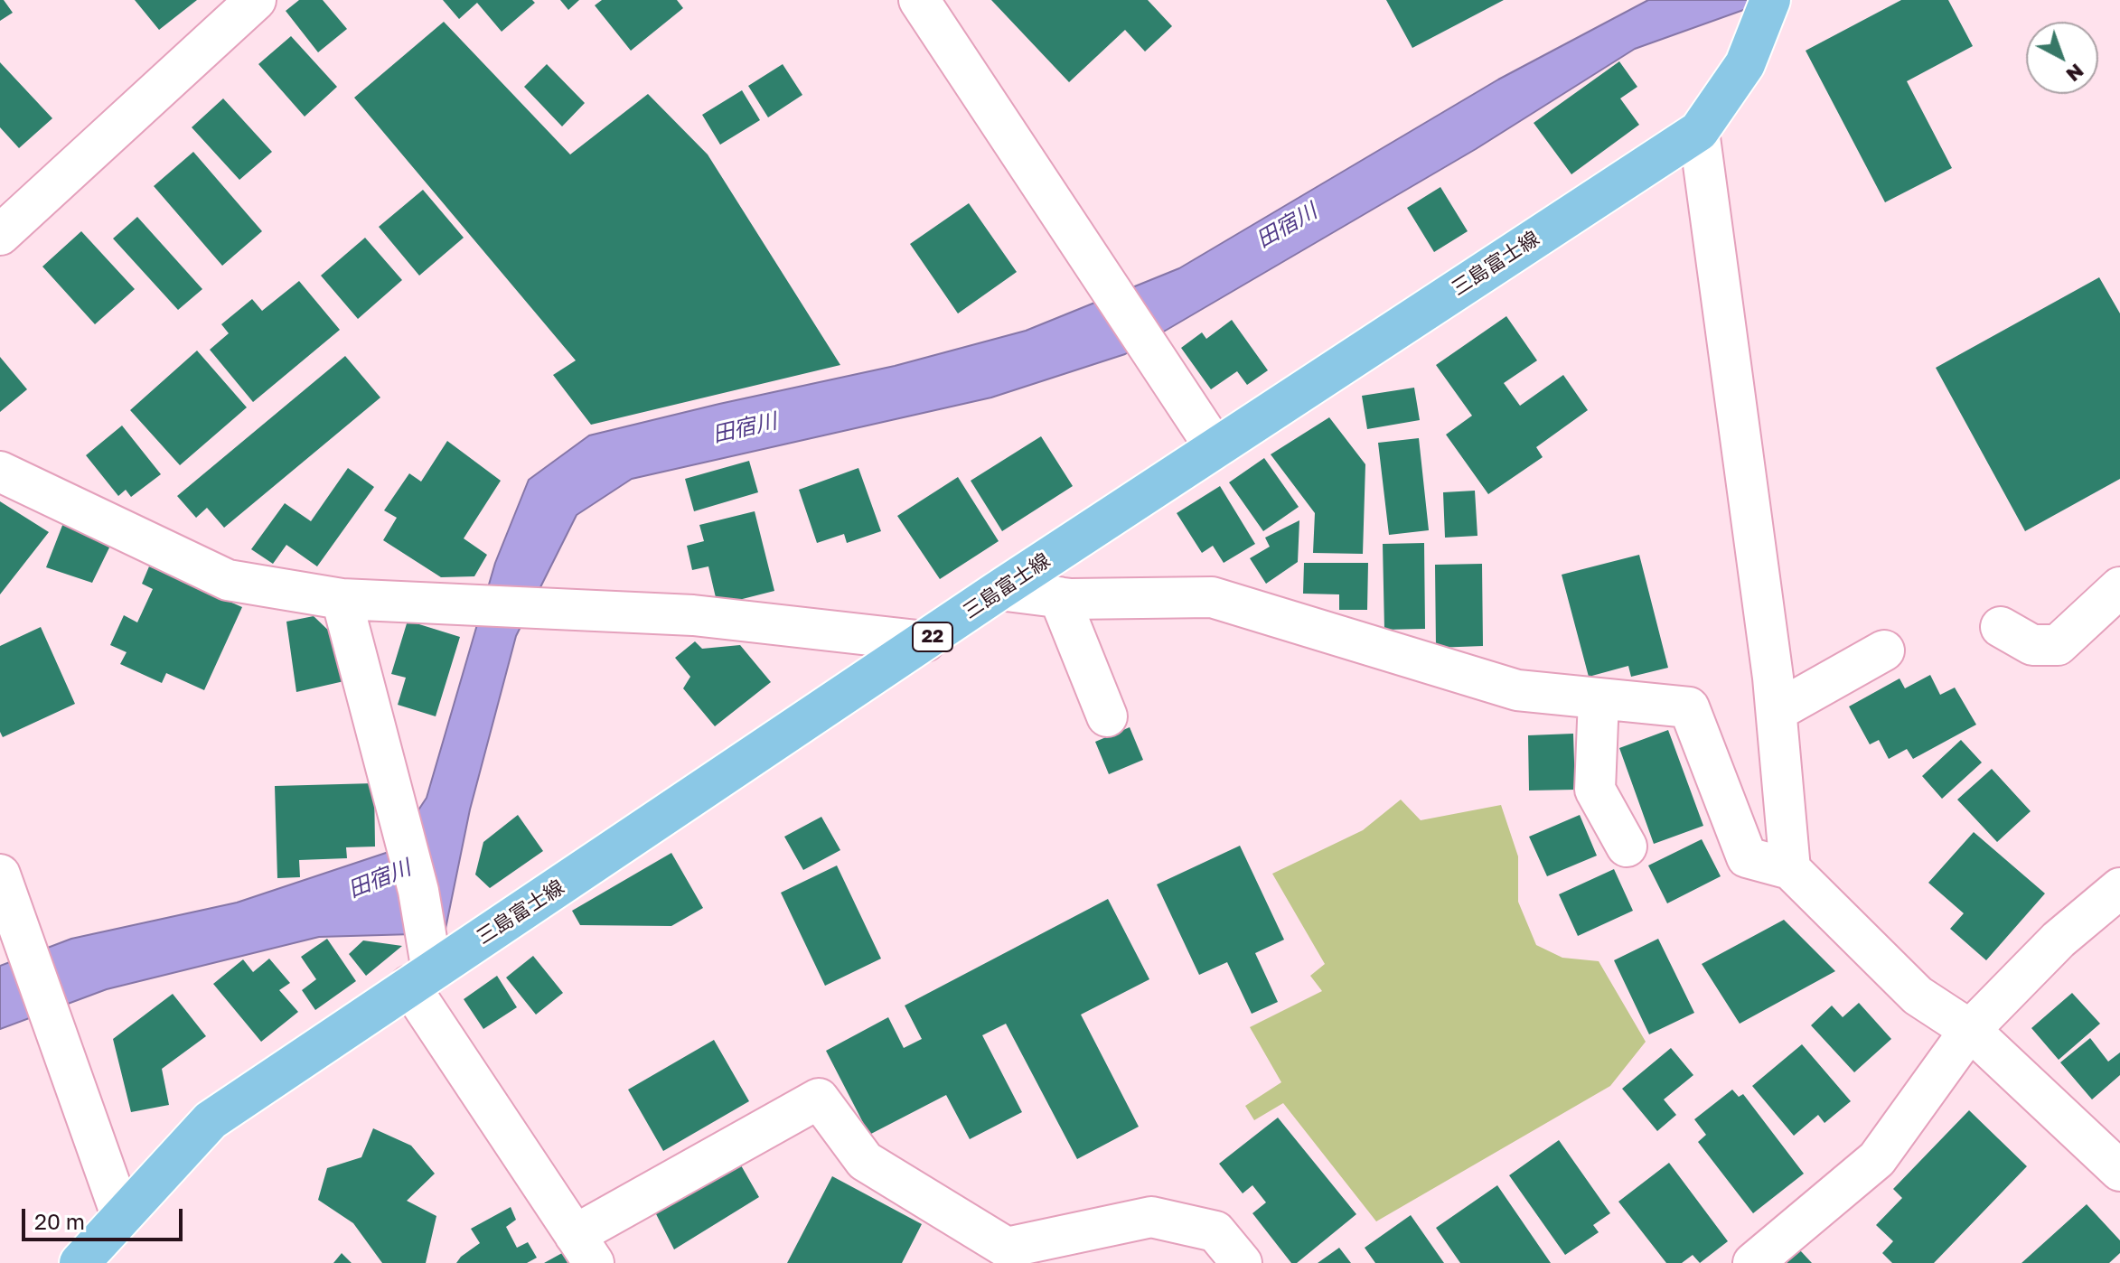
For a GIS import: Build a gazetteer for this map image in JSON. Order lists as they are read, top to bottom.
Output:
{
  "streets": {
    "main road": ["三島富士線", "22"]
  },
  "water": ["田宿川"],
  "scale_bar": "20 m",
  "north": "bottom right"
}
